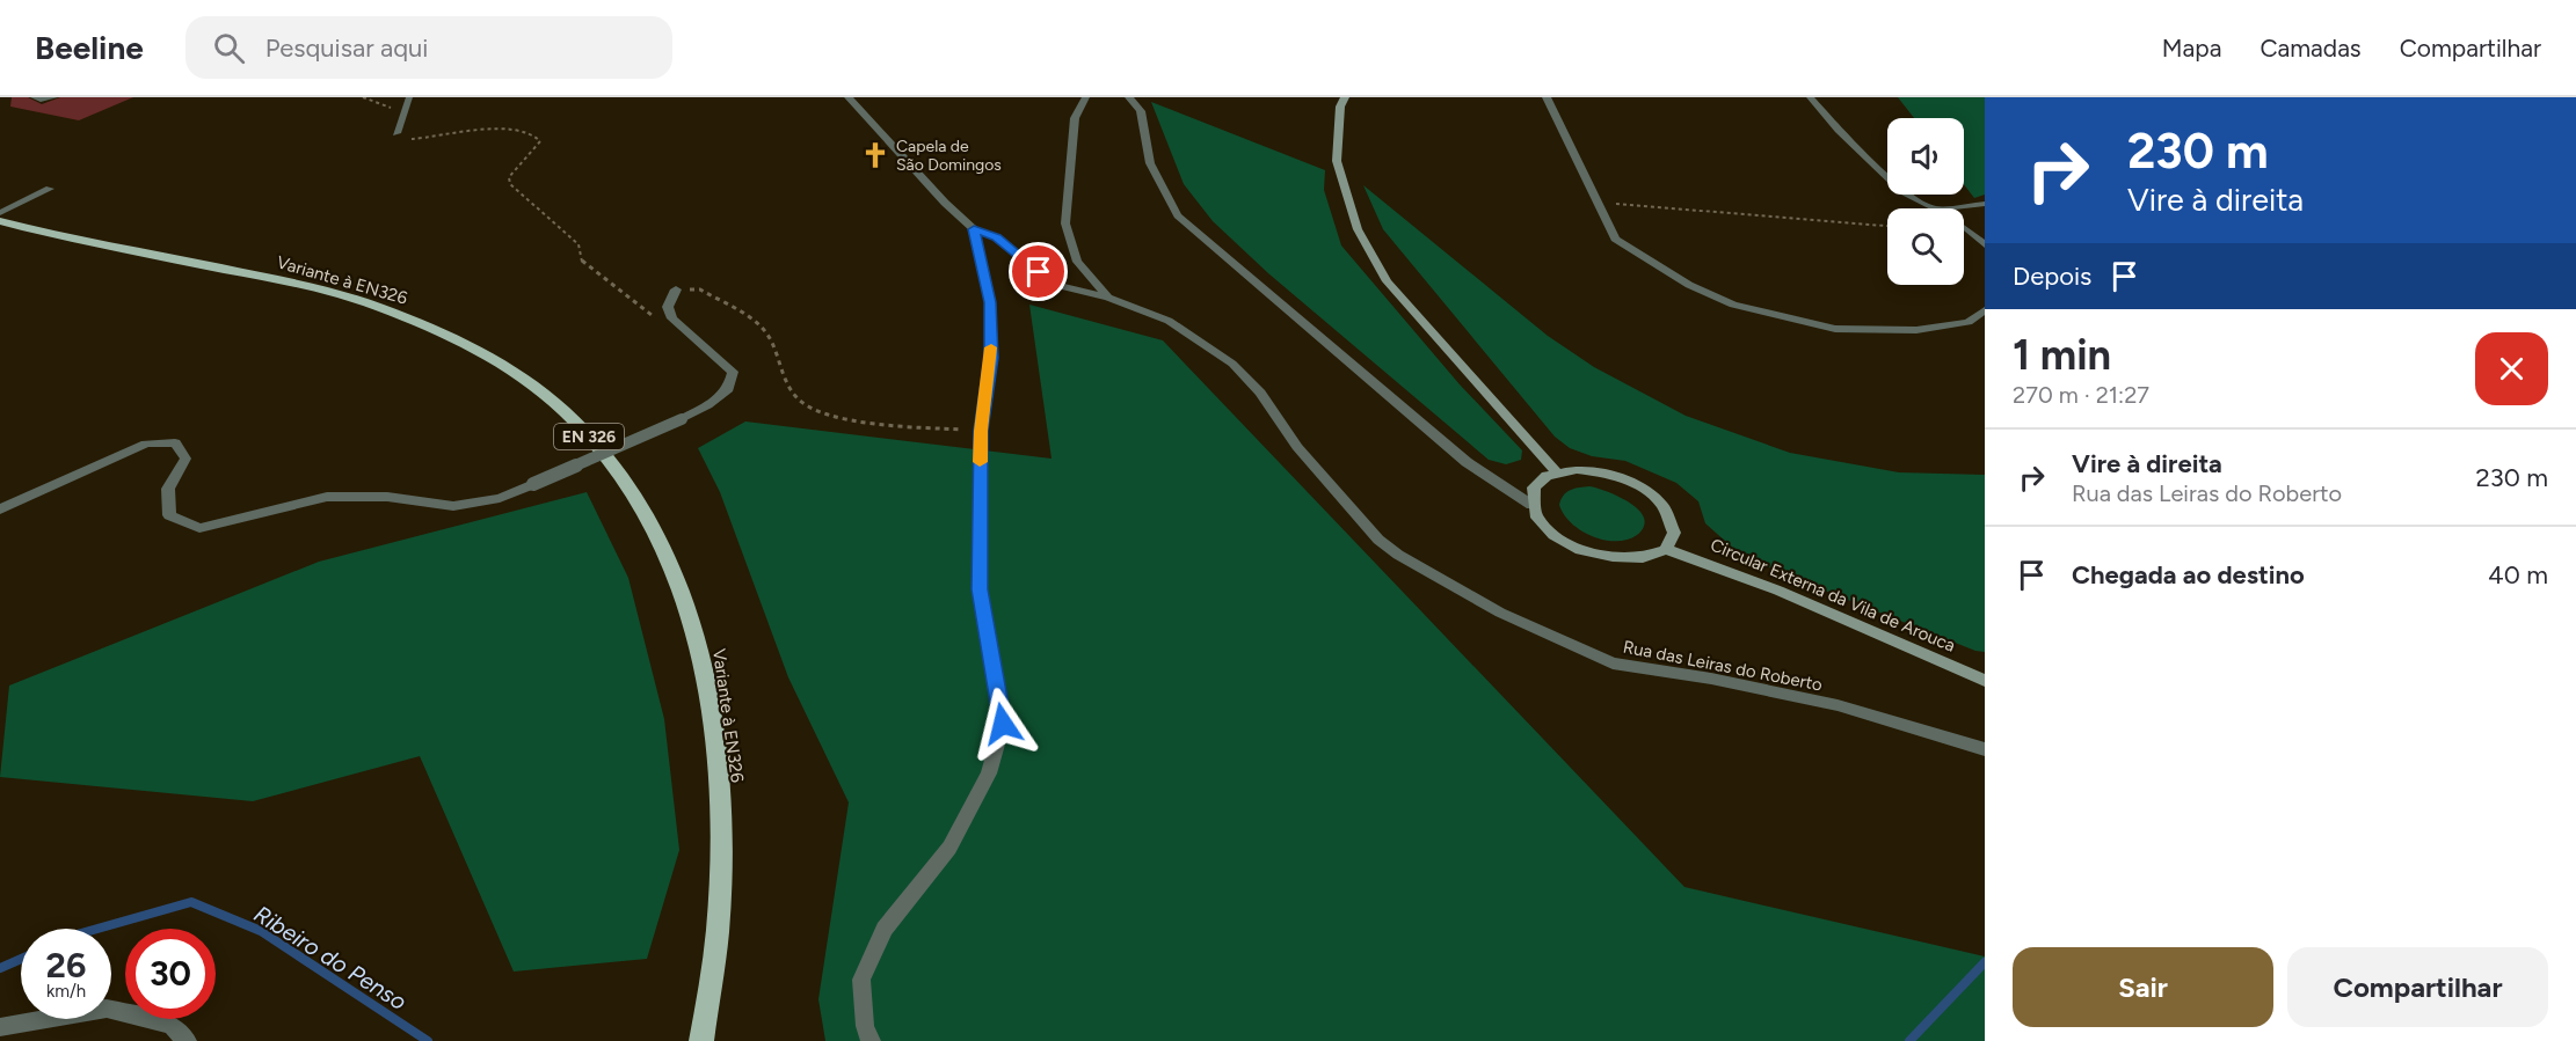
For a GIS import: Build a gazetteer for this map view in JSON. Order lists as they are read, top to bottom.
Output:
{
  "streets": {
    "main road": ["Variante à EN326", "EN 326", "Circular Externa da Vila de Arouca"],
    "street": ["Rua das Leiras do Roberto"]
  },
  "water": ["Ribeiro do Penso"],
  "places": {
    "church": ["Capela de São Domingos"]
  },
  "page": {
    "header": "Beeline",
    "search": "Pesquisar aqui",
    "nav": ["Mapa", "Camadas", "Compartilhar"],
    "turn": ["230 m", "Vire à direita"],
    "then": "Depois",
    "heading": ["1 min", "270 m · 21:27"],
    "list": [
      {
        "name": "Vire à direita",
        "note": "Rua das Leiras do Roberto",
        "value": "230 m"
      },
      {
        "name": "Chegada ao destino",
        "value": "40 m"
      }
    ],
    "speed": "26 km/h",
    "limit": "30",
    "buttons": ["Sair", "Compartilhar"]
  }
}
